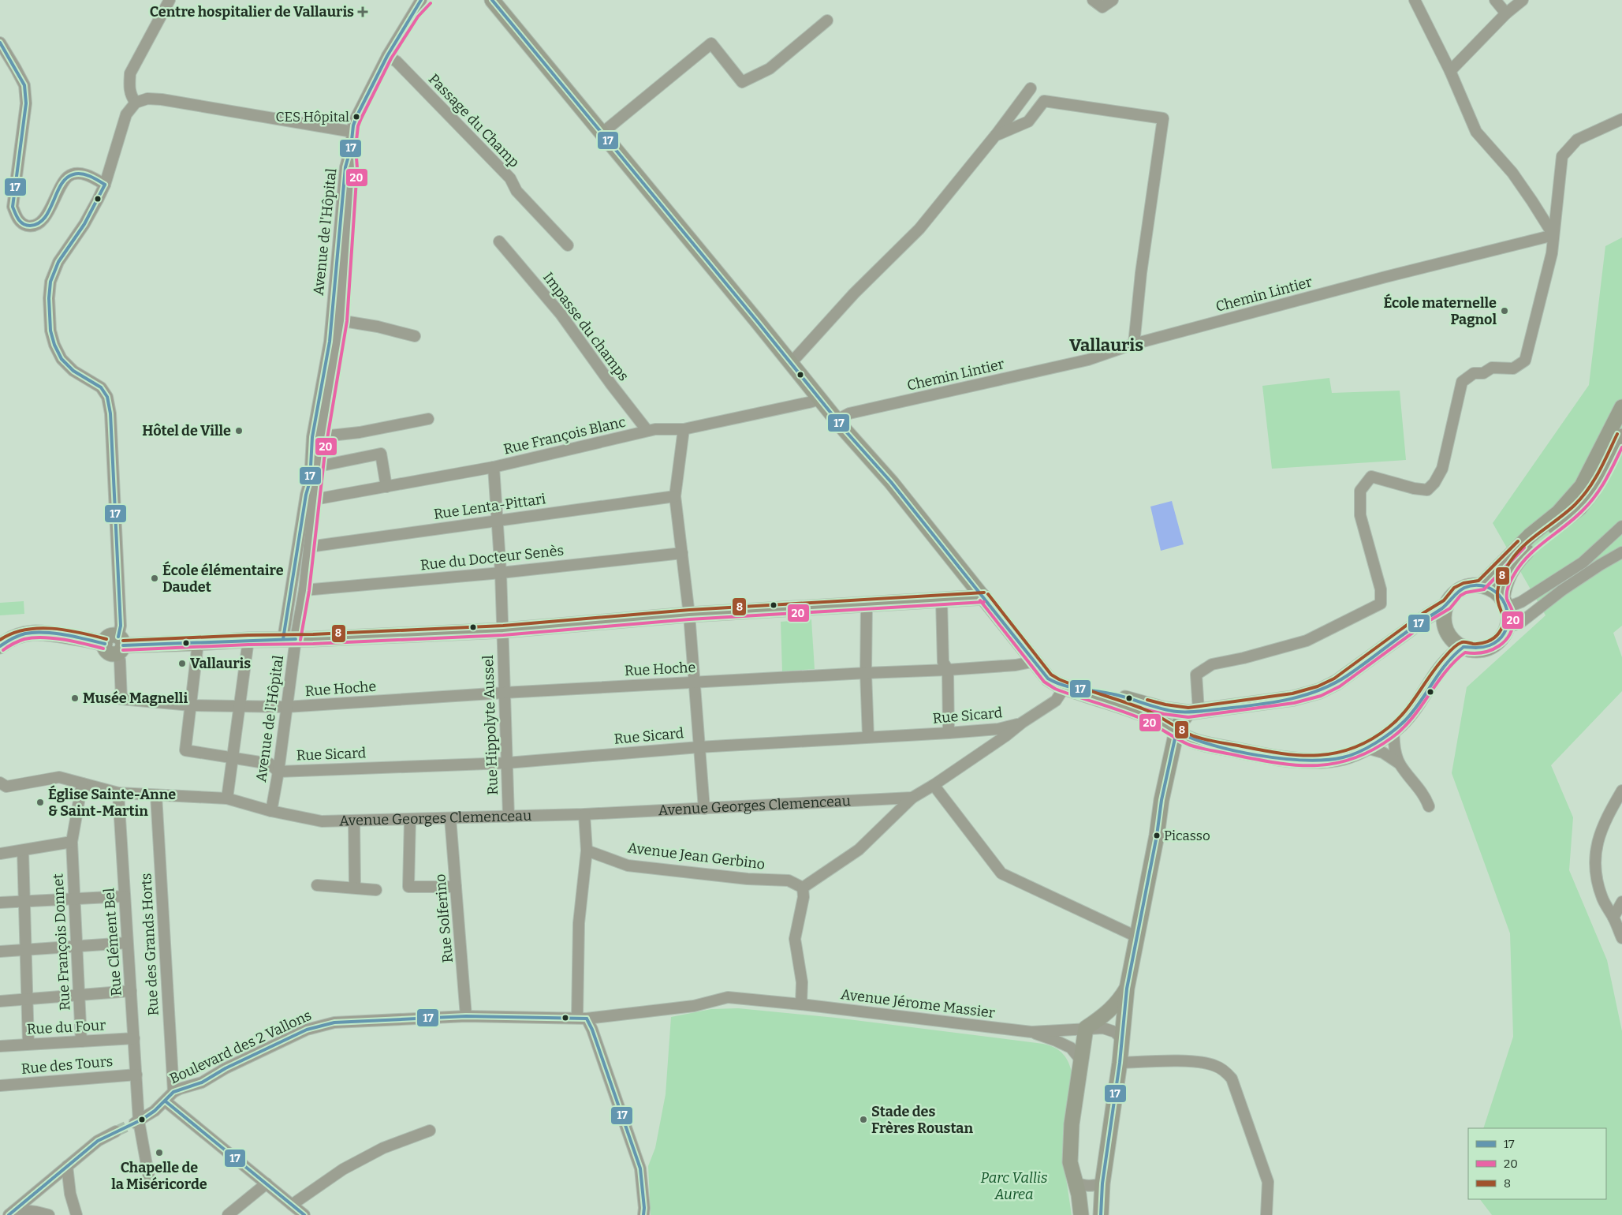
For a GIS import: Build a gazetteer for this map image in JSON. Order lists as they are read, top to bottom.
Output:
{
  "streets": {
    "street": [
      "Passage du Champ",
      "Avenue de l'Hôpital",
      "Chemin Lintier",
      "Impasse du champs",
      "Rue François Blanc",
      "Rue Lenta-Pittari",
      "Rue du Docteur Senès",
      "Rue Hoche",
      "Rue Sicard",
      "Rue Hippolyte Aussel",
      "Avenue Georges Clemenceau",
      "Avenue Jean Gerbino",
      "Rue Solferino",
      "Rue François Donnet",
      "Rue Clément Bel",
      "Rue des Grands Horts",
      "Avenue Jérome Massier",
      "Rue du Four",
      "Boulevard des 2 Vallons",
      "Rue des Tours"
    ]
  },
  "crossings": [
    ["Passage du Champ", "Avenue de l'Hôpital"],
    ["Avenue de l'Hôpital", "Rue François Blanc"],
    ["Avenue de l'Hôpital", "Rue Lenta-Pittari"],
    ["Avenue de l'Hôpital", "Rue du Docteur Senès"],
    ["Avenue de l'Hôpital", "Rue Hoche"],
    ["Avenue de l'Hôpital", "Rue Sicard"],
    ["Avenue de l'Hôpital", "Avenue Georges Clemenceau"],
    ["Impasse du champs", "Rue François Blanc"],
    ["Rue François Blanc", "Rue Hippolyte Aussel"],
    ["Rue Lenta-Pittari", "Rue Hippolyte Aussel"],
    ["Rue du Docteur Senès", "Rue Hippolyte Aussel"],
    ["Rue Hoche", "Rue Hippolyte Aussel"],
    ["Rue Sicard", "Rue Hippolyte Aussel"],
    ["Rue Sicard", "Avenue Georges Clemenceau"],
    ["Rue Hippolyte Aussel", "Avenue Georges Clemenceau"],
    ["Avenue Georges Clemenceau", "Rue Solferino"],
    ["Avenue Georges Clemenceau", "Rue François Donnet"],
    ["Avenue Georges Clemenceau", "Rue Clément Bel"],
    ["Avenue Georges Clemenceau", "Rue des Grands Horts"],
    ["Rue Solferino", "Boulevard des 2 Vallons"],
    ["Rue François Donnet", "Rue du Four"],
    ["Rue Clément Bel", "Rue du Four"],
    ["Rue Clément Bel", "Boulevard des 2 Vallons"],
    ["Rue Clément Bel", "Rue des Tours"],
    ["Rue des Grands Horts", "Boulevard des 2 Vallons"],
    ["Avenue Jérome Massier", "Boulevard des 2 Vallons"]
  ],
  "districts": ["Vallauris"],
  "parks": ["Parc Vallis Aurea"],
  "places": {
    "health": ["Centre hospitalier de Vallauris"],
    "other": [
      "CES Hôpital",
      "École maternelle Pagnol",
      "Hôtel de Ville",
      "École élémentaire Daudet",
      "Vallauris",
      "Musée Magnelli",
      "Église Sainte-Anne & Saint-Martin",
      "Picasso",
      "Stade des Frères Roustan",
      "Chapelle de la Miséricorde"
    ]
  },
  "lines": ["transit line 17", "transit line 20", "transit line 8"],
  "legend": ["17", "20", "8"]
}
